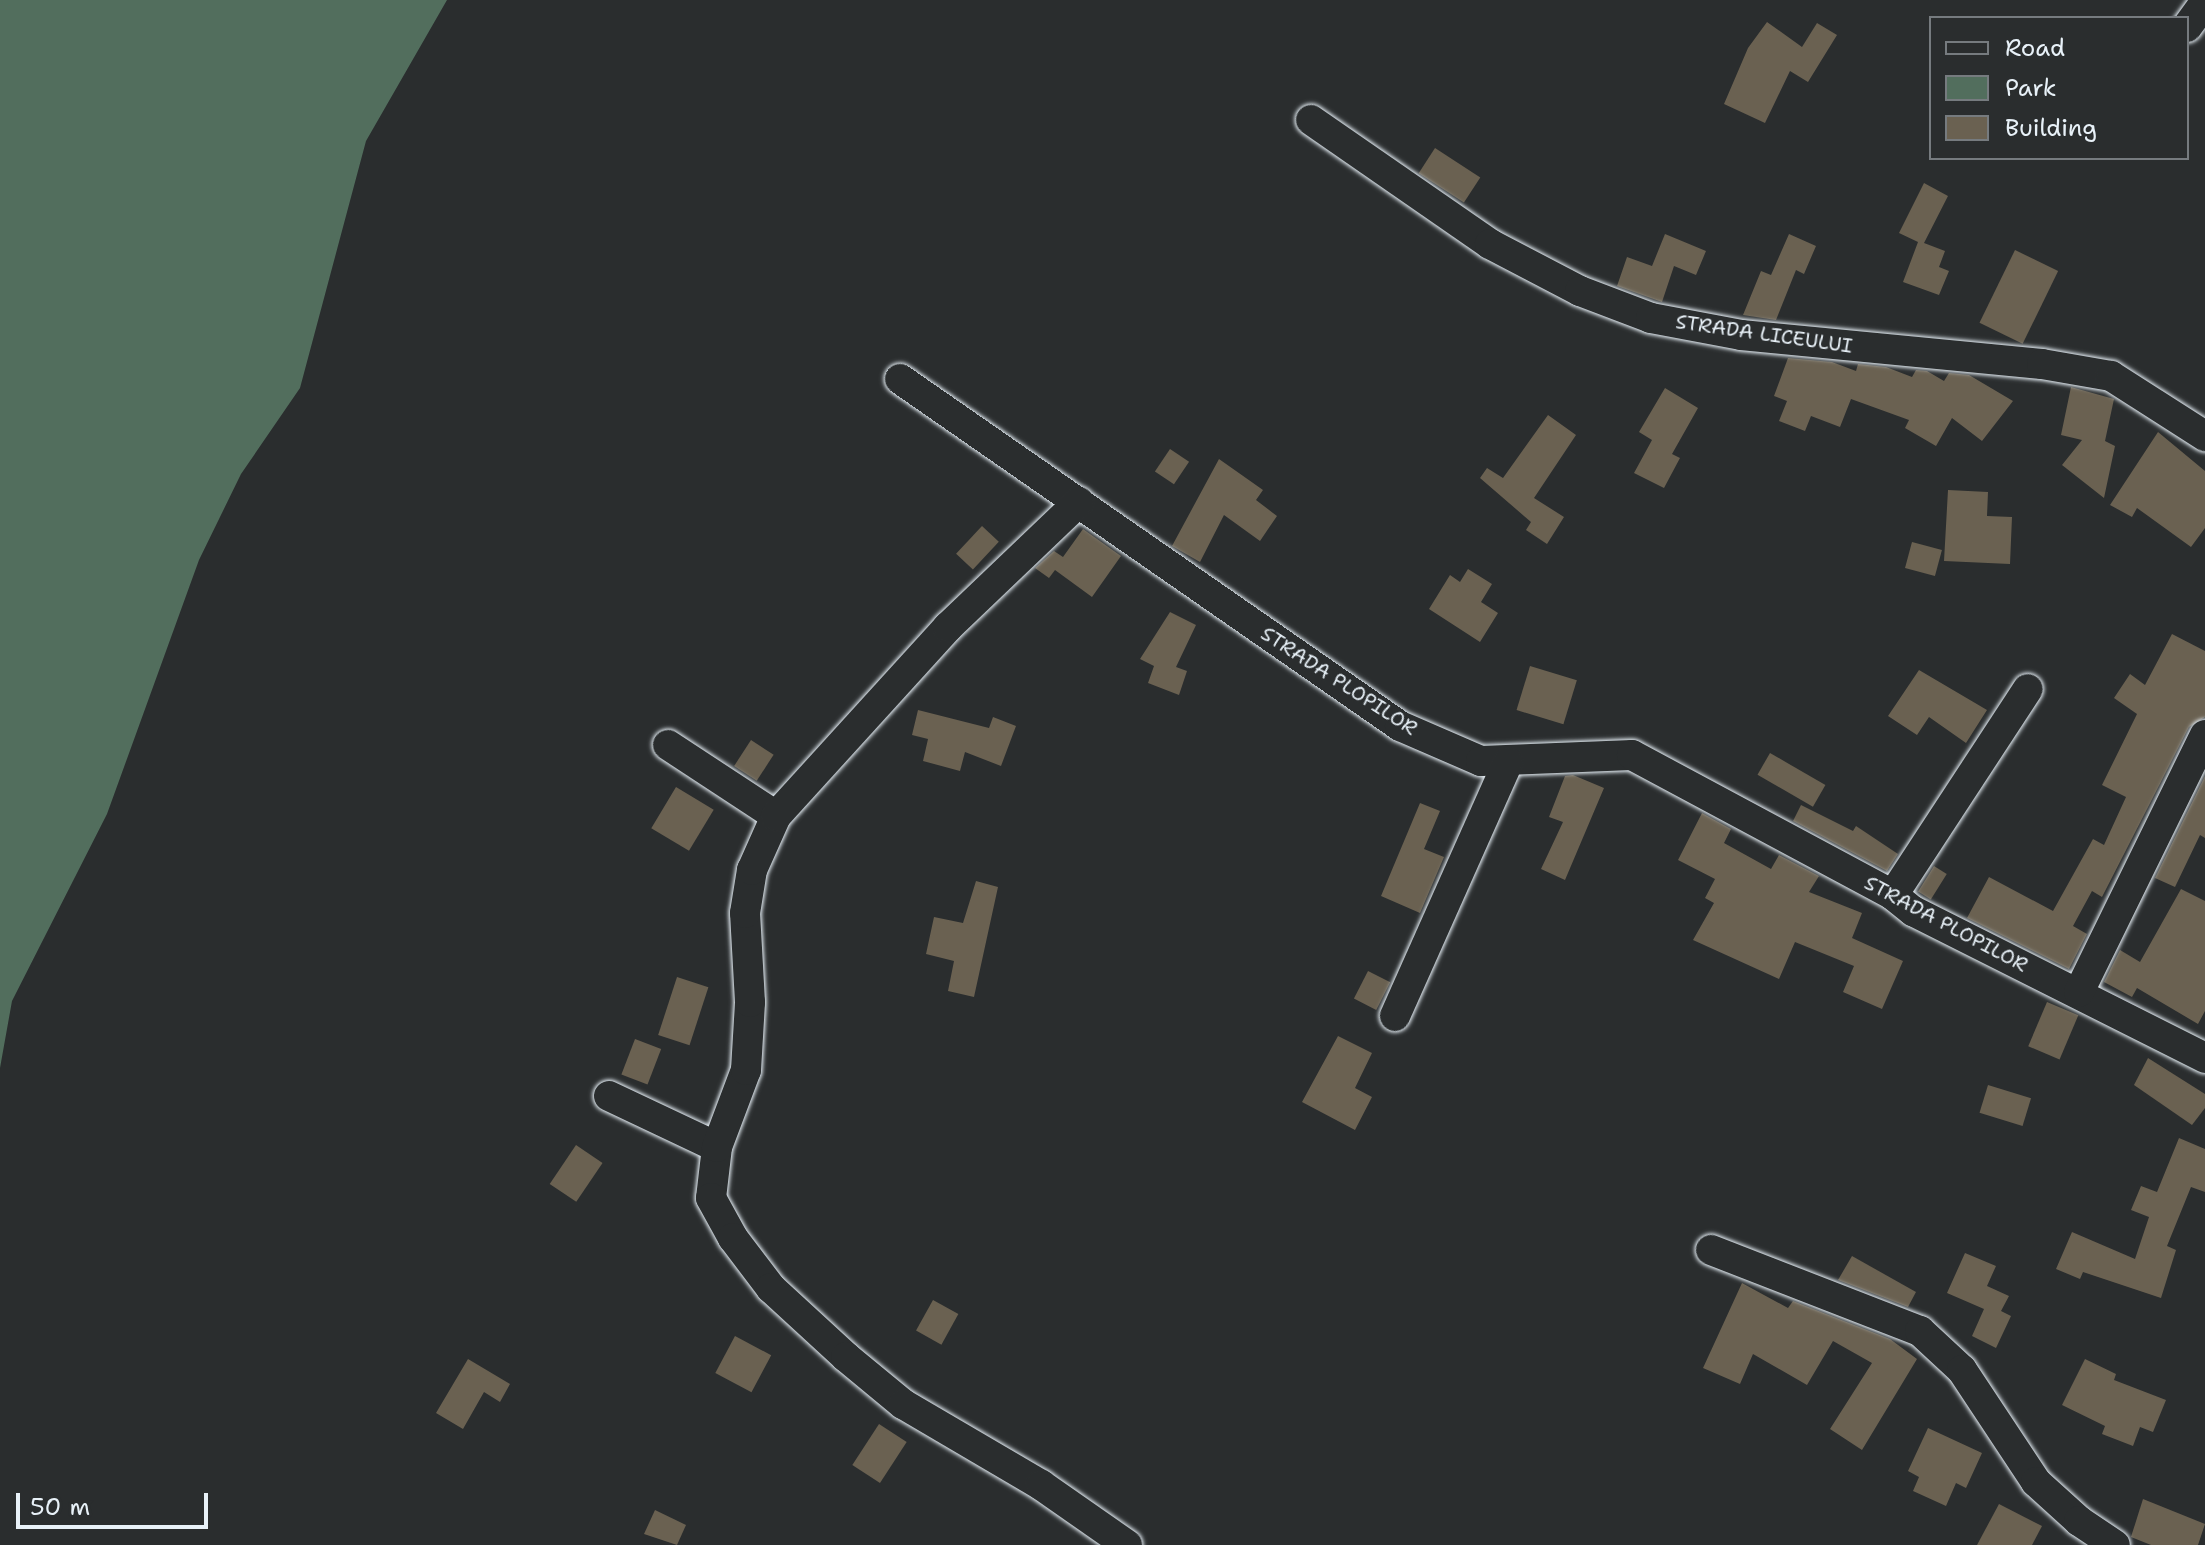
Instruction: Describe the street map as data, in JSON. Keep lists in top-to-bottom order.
{
  "streets": {
    "street": ["STRADA LICEULUI", "STRADA PLOPILOR"]
  },
  "legend": ["Road", "Park", "Building"],
  "scale_bar": "50 m"
}
